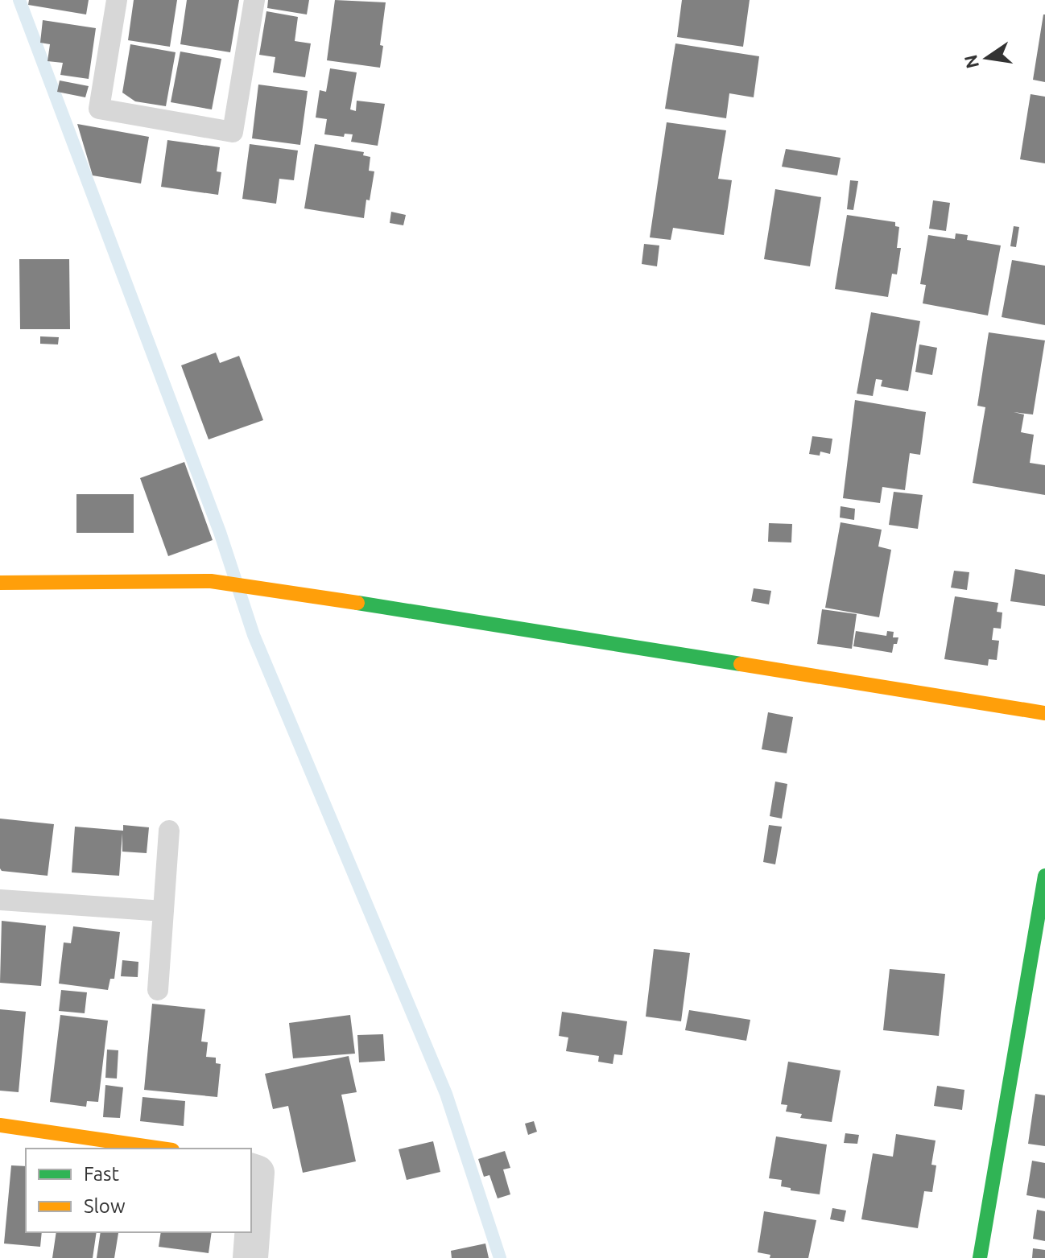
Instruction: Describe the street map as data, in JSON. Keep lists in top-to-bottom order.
{
  "legend": ["Fast", "Slow"],
  "north": "left"
}
